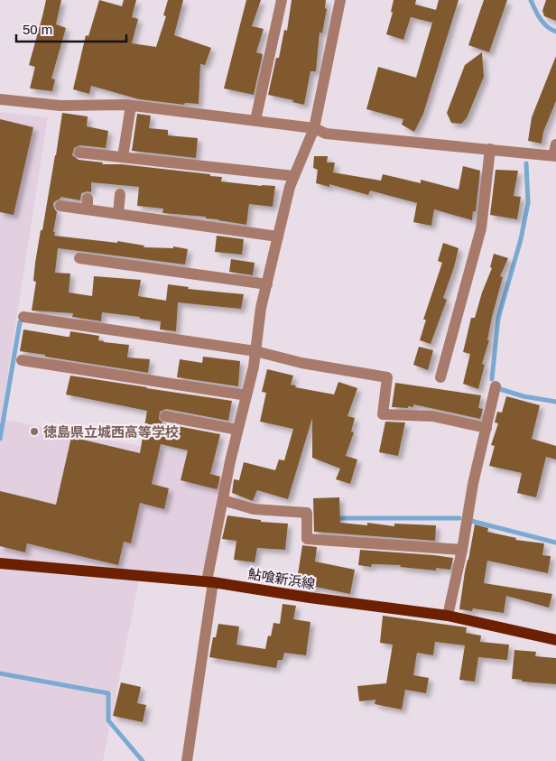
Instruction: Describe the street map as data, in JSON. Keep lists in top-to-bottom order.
{
  "streets": {
    "main road": ["鮎喰新浜線"]
  },
  "places": ["徳島県立城西高等学校"],
  "scale_bar": "50 m"
}
